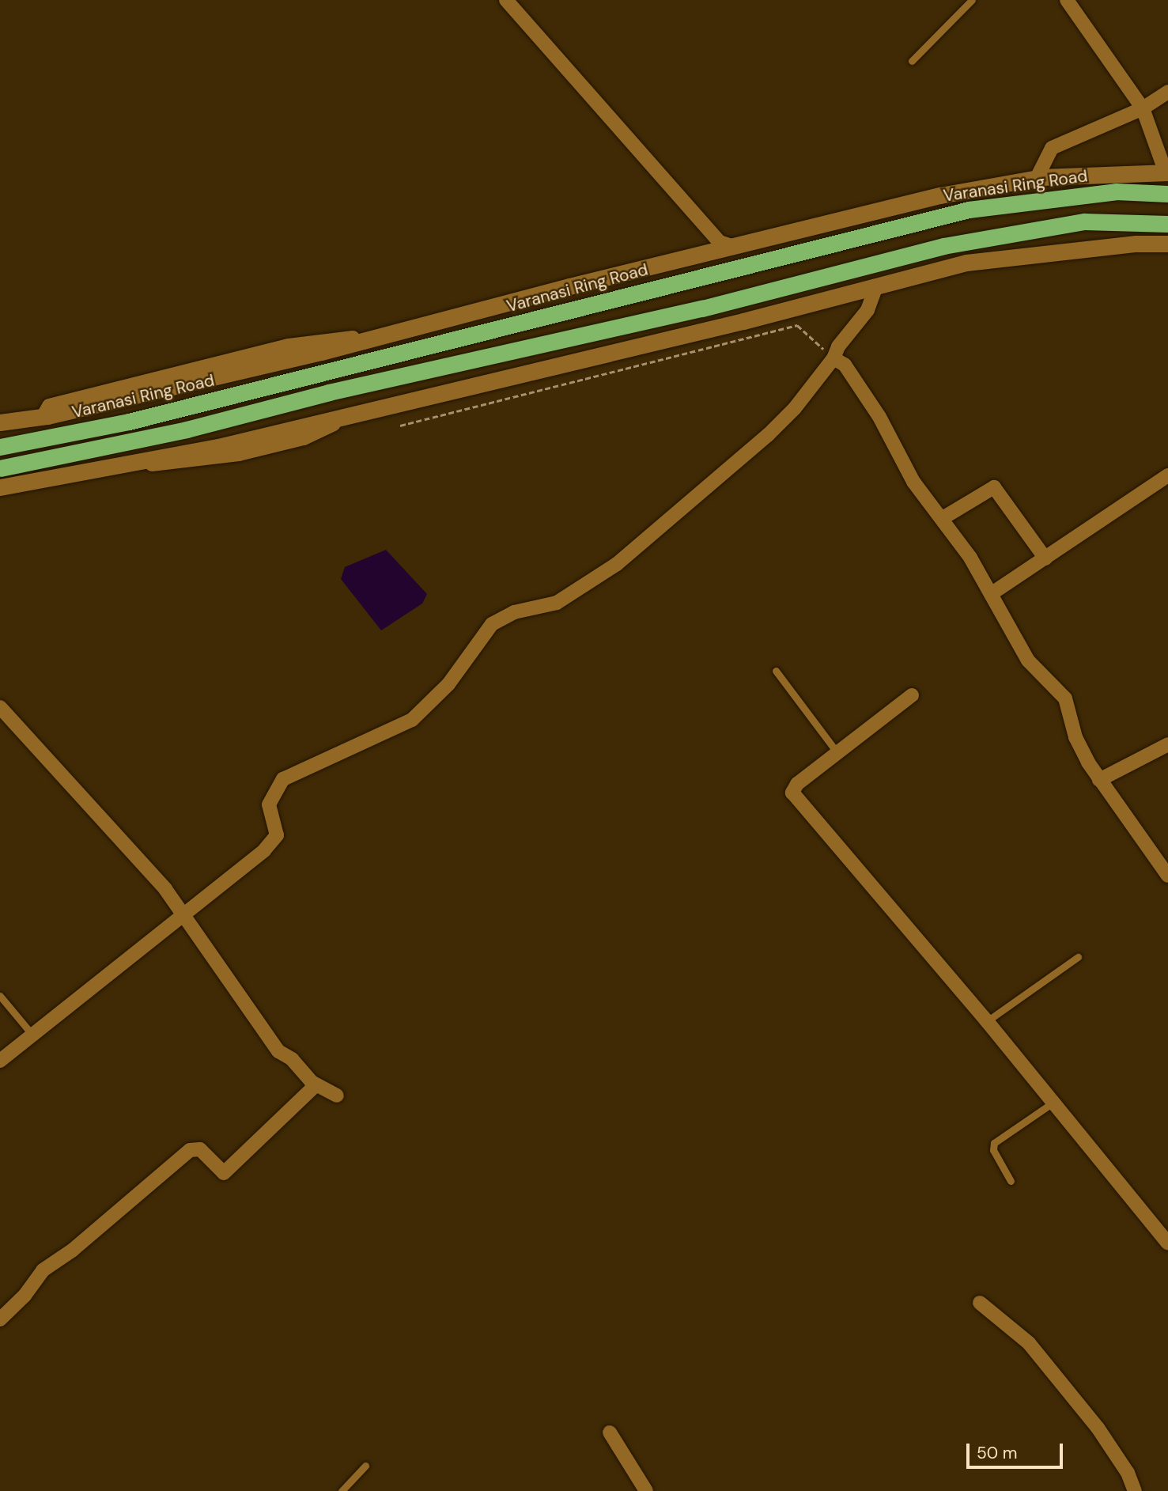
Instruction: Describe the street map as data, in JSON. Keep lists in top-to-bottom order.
{
  "streets": {
    "highway": ["Varanasi Ring Road"]
  },
  "scale_bar": "50 m"
}
